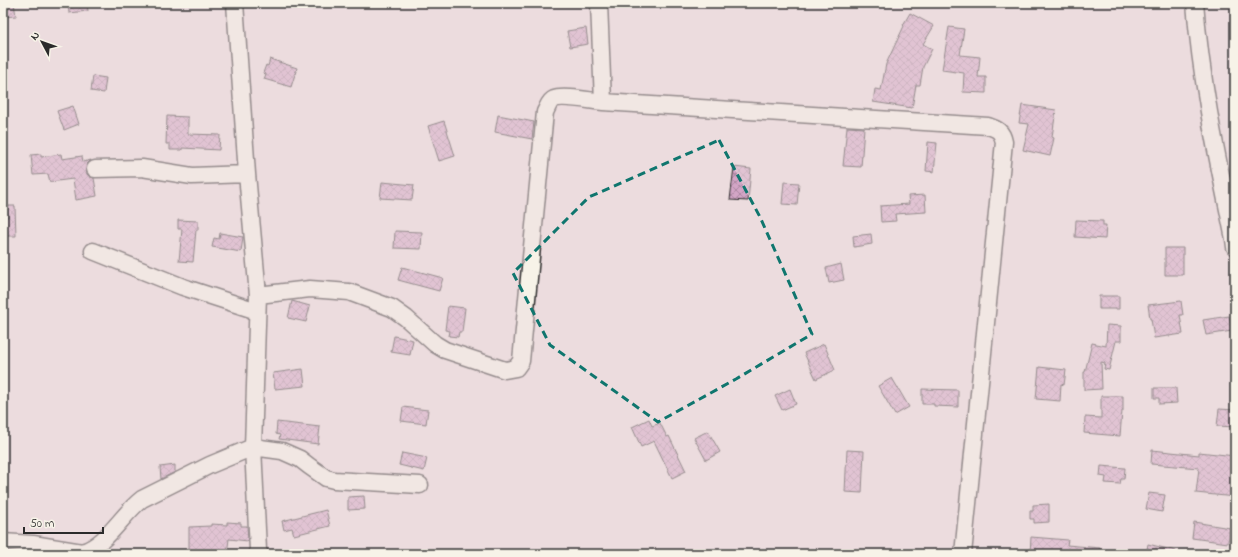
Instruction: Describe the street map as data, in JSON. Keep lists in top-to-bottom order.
{
  "scale_bar": "50 m",
  "north": "top left"
}
